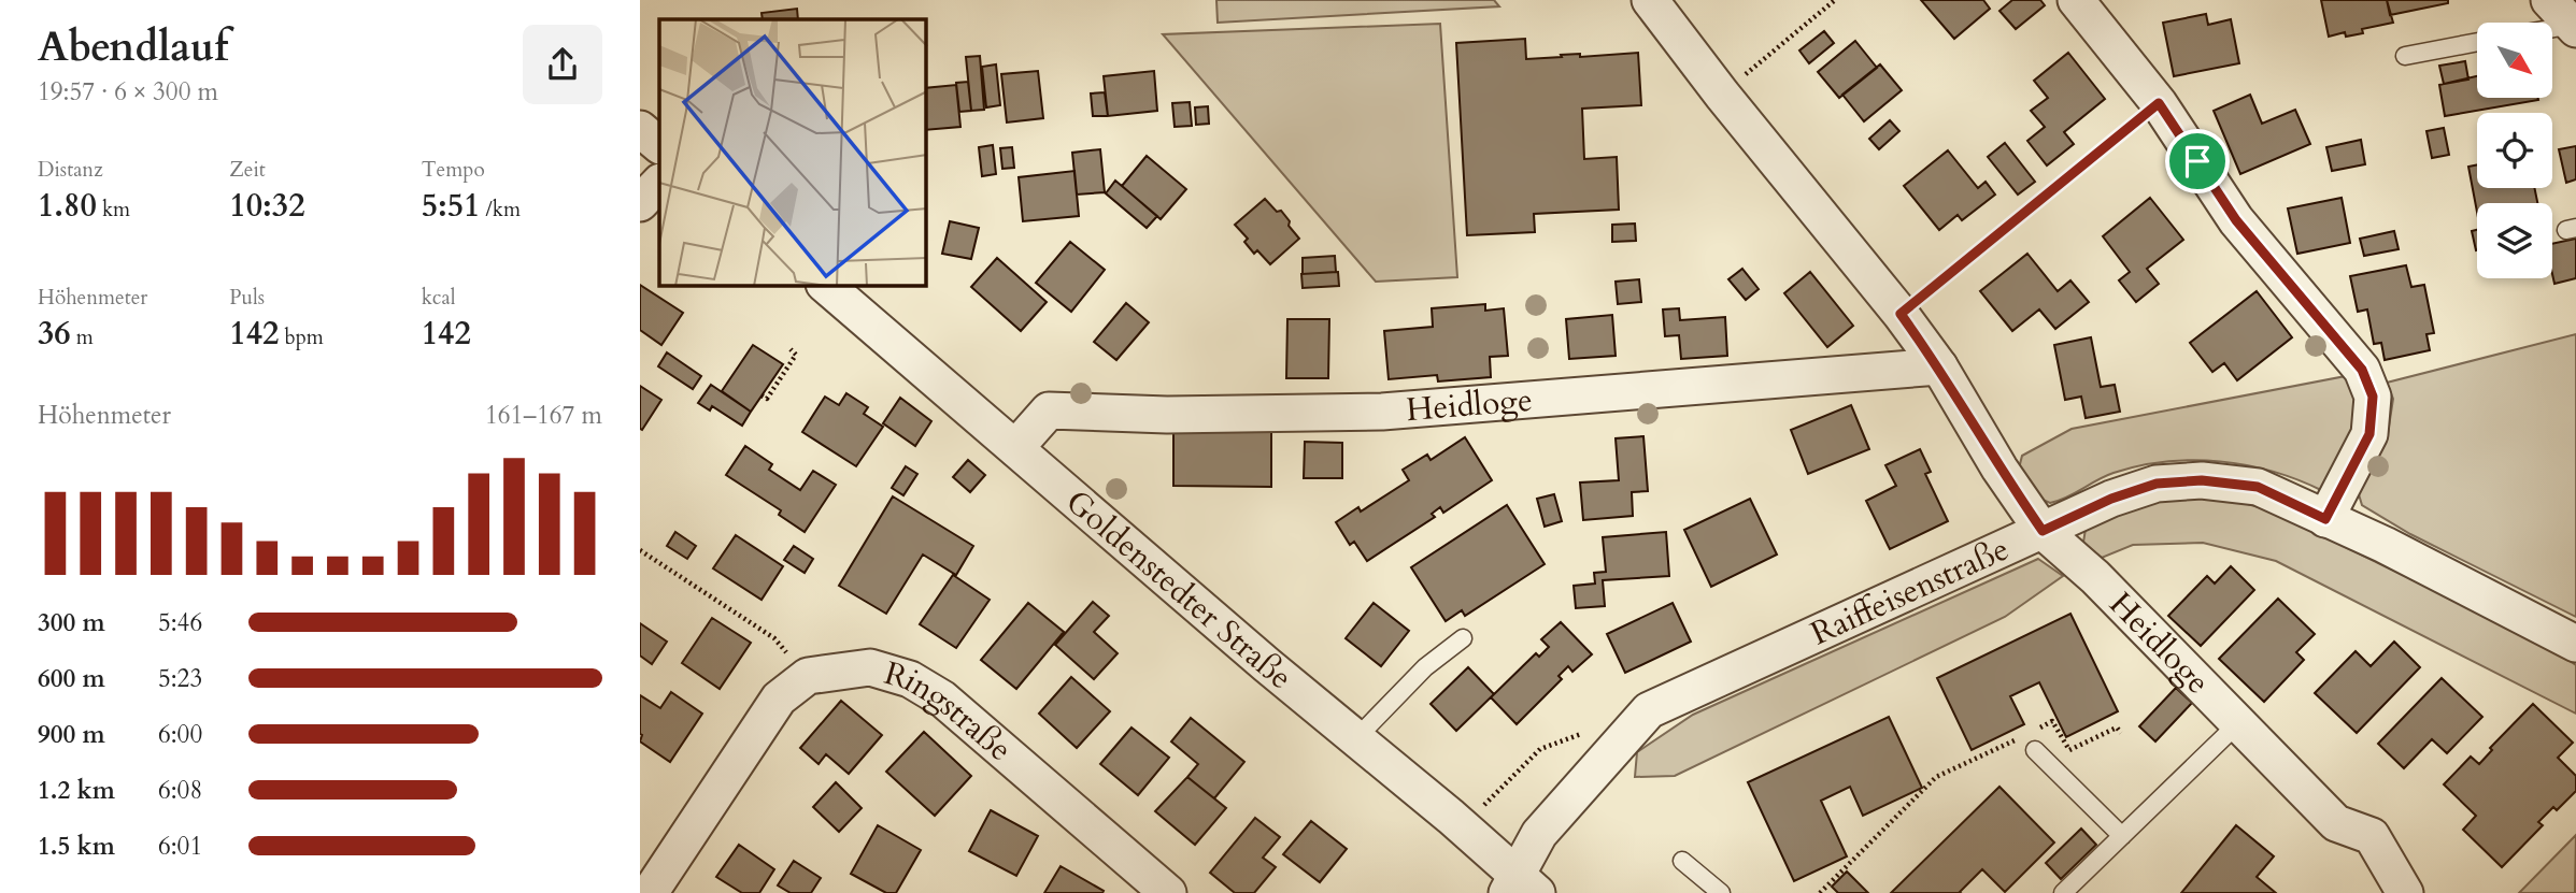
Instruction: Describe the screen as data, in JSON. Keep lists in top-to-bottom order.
{
  "streets": {
    "street": [
      "Heidloge",
      "Goldenstedter Straße",
      "Raiffeisenstraße",
      "Ringstraße"
    ]
  },
  "crossings": [
    ["Heidloge", "Goldenstedter Straße"],
    ["Heidloge", "Raiffeisenstraße"],
    ["Goldenstedter Straße", "Raiffeisenstraße"]
  ],
  "north": "bottom right",
  "page": {
    "heading": ["Abendlauf", "19:57 · 6 × 300 m"],
    "stats": [
      ["Distanz", "1.80 km"],
      ["Zeit", "10:32"],
      ["Tempo", "5:51 /km"],
      ["Höhenmeter", "36 m"],
      ["Puls", "142 bpm"],
      ["kcal", "142"]
    ],
    "chart": ["Höhenmeter", "161–167 m"],
    "list": [
      {
        "name": "300 m",
        "note": "5:46"
      },
      {
        "name": "600 m",
        "note": "5:23"
      },
      {
        "name": "900 m",
        "note": "6:00"
      },
      {
        "name": "1.2 km",
        "note": "6:08"
      },
      {
        "name": "1.5 km",
        "note": "6:01"
      }
    ]
  }
}
